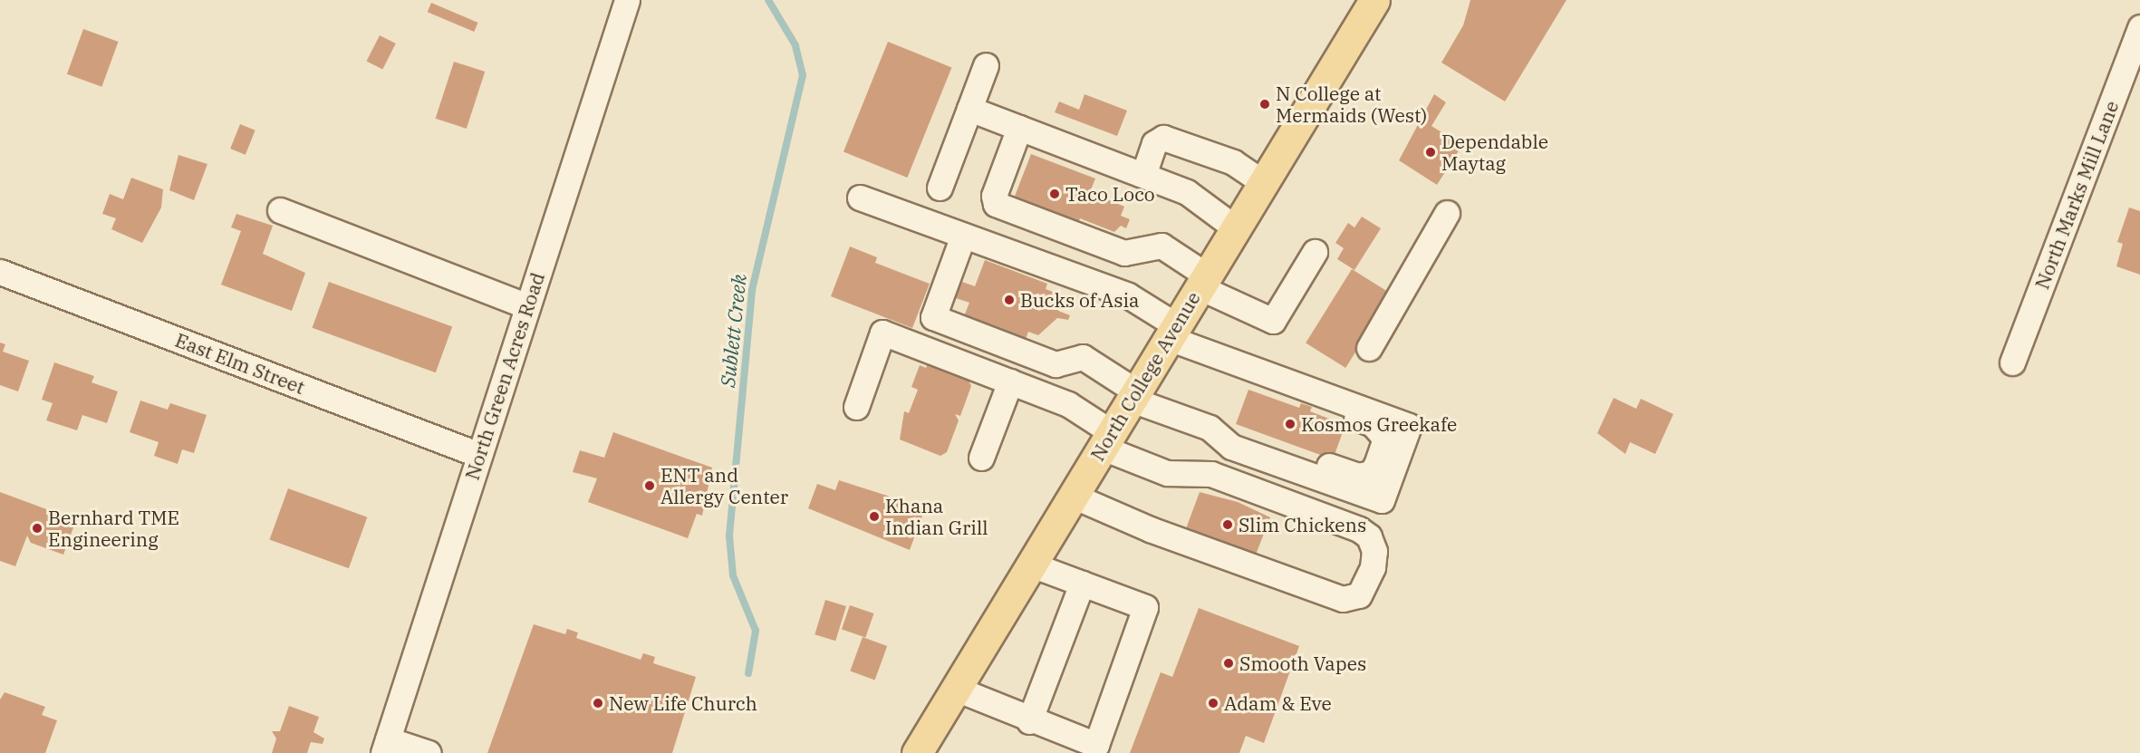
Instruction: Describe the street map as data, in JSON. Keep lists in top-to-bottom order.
{
  "streets": {
    "main road": ["North College Avenue"],
    "street": ["North Marks Mill Lane", "East Elm Street", "North Green Acres Road"]
  },
  "crossings": [
    ["East Elm Street", "North Green Acres Road"]
  ],
  "water": ["Sublett Creek"],
  "places": [
    "N College at Mermaids (West)",
    "Dependable Maytag",
    "Taco Loco",
    "Bucks of Asia",
    "Kosmos Greekafe",
    "ENT and Allergy Center",
    "Khana Indian Grill",
    "Slim Chickens",
    "Bernhard TME Engineering",
    "Smooth Vapes",
    "New Life Church",
    "Adam & Eve"
  ]
}
